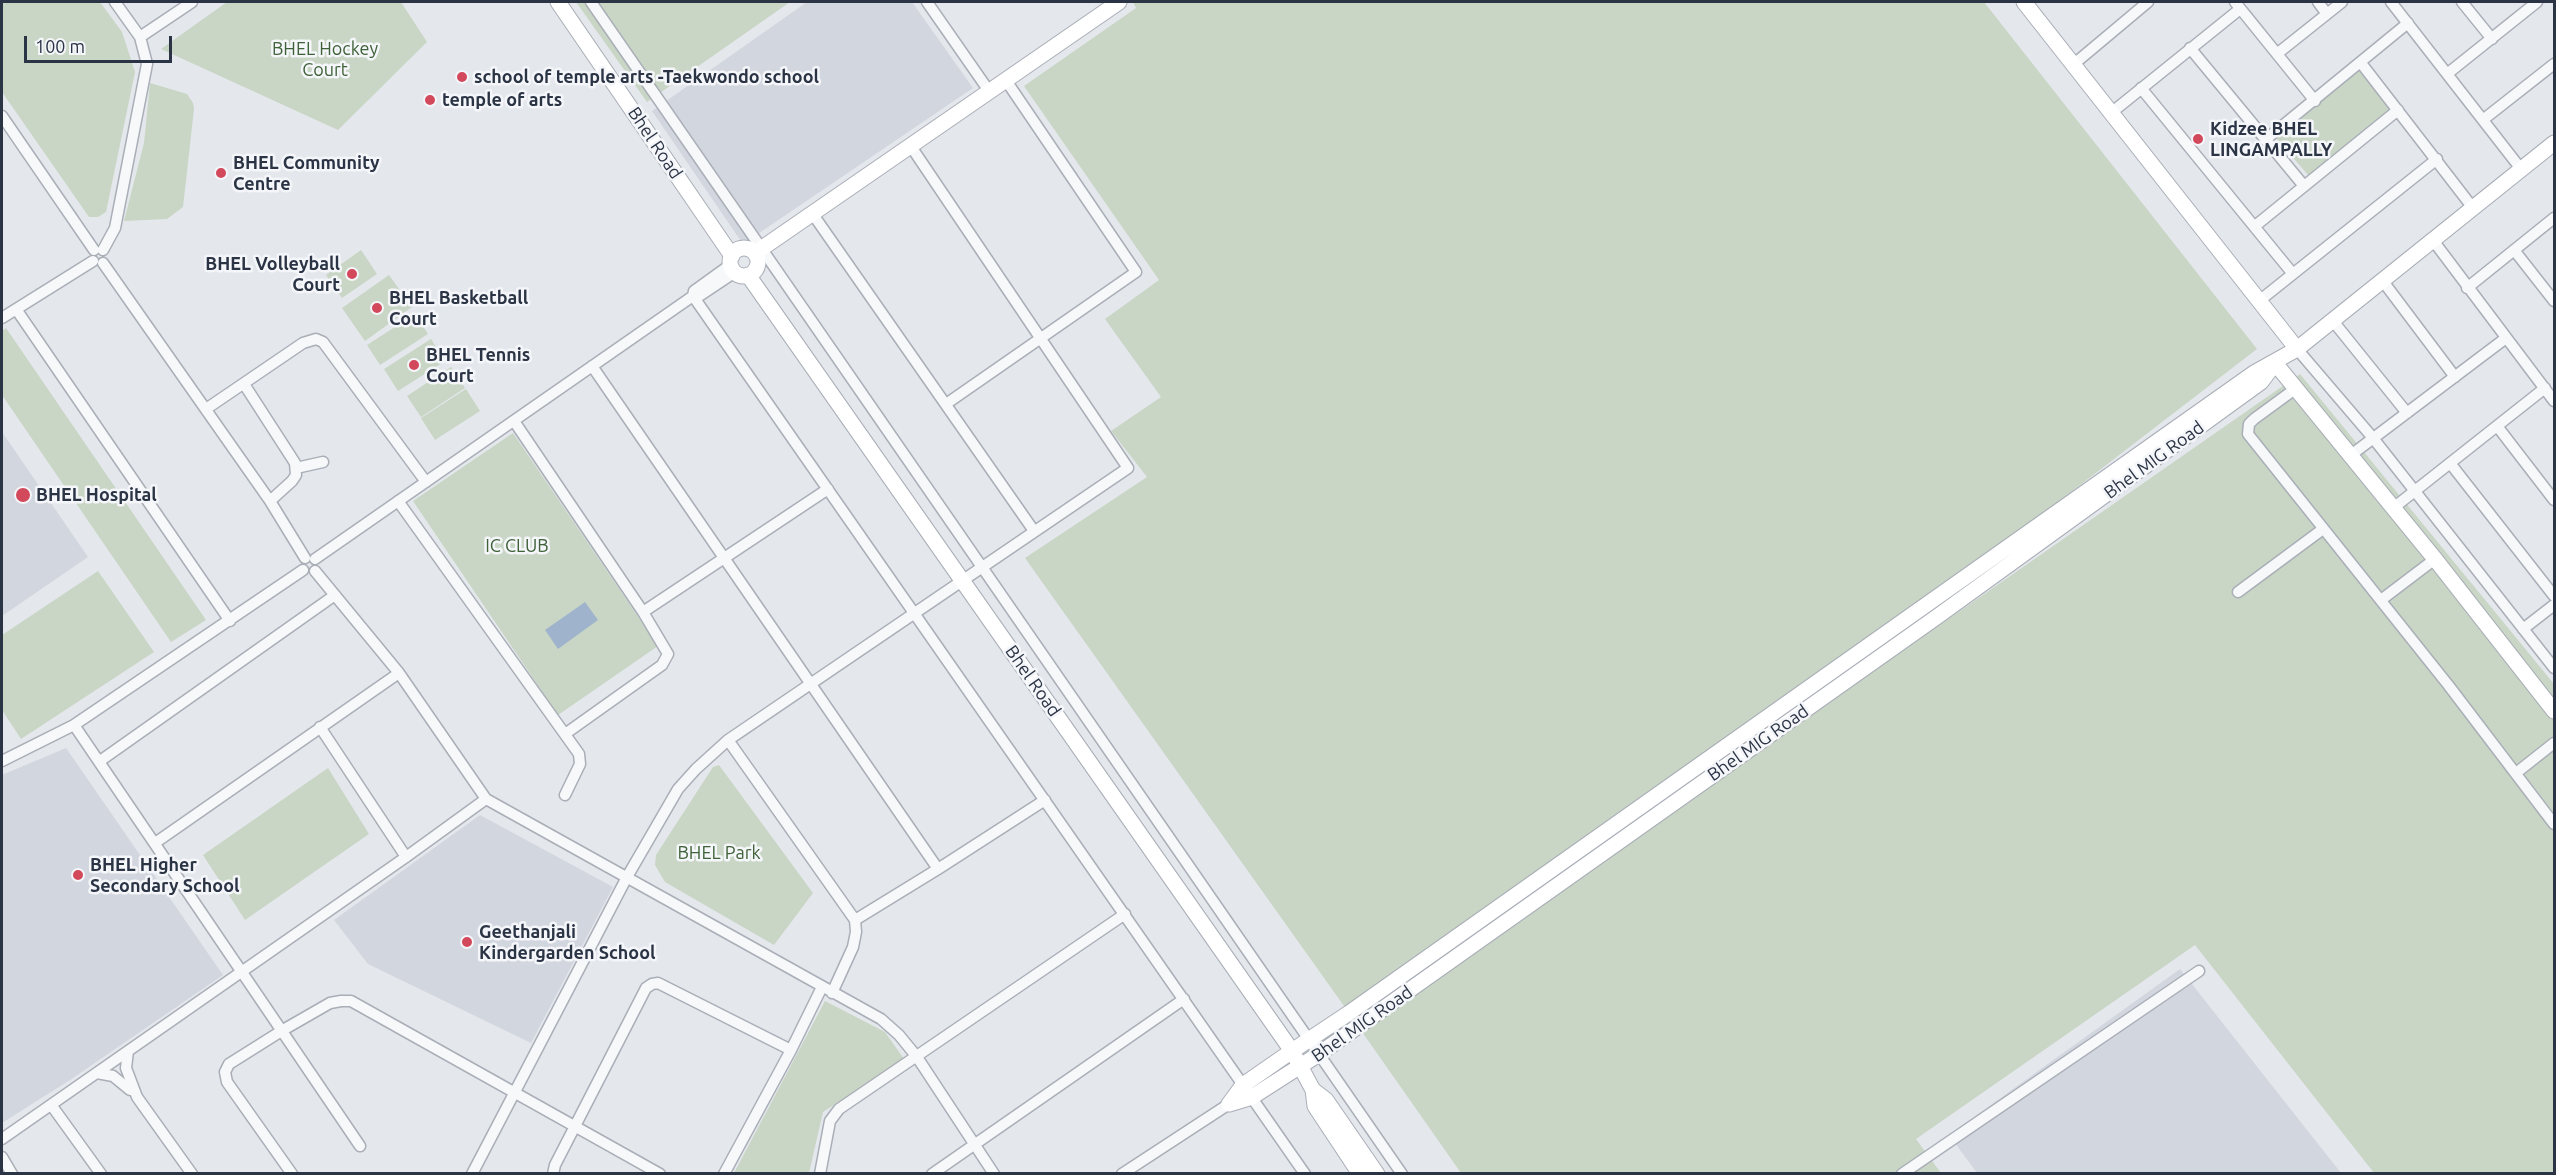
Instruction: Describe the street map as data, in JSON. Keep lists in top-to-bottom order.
{
  "streets": {
    "street": ["Bhel Road", "Bhel MIG Road"]
  },
  "crossings": [
    ["Bhel Road", "Bhel MIG Road"]
  ],
  "parks": ["BHEL Hockey Court", "IC CLUB", "BHEL Park"],
  "places": [
    "school of temple arts -Taekwondo school",
    "temple of arts",
    "Kidzee BHEL LINGAMPALLY",
    "BHEL Community Centre",
    "BHEL Volleyball Court",
    "BHEL Basketball Court",
    "BHEL Tennis Court",
    "BHEL Hospital",
    "BHEL Higher Secondary School",
    "Geethanjali Kindergarden School"
  ],
  "scale_bar": "100 m"
}
